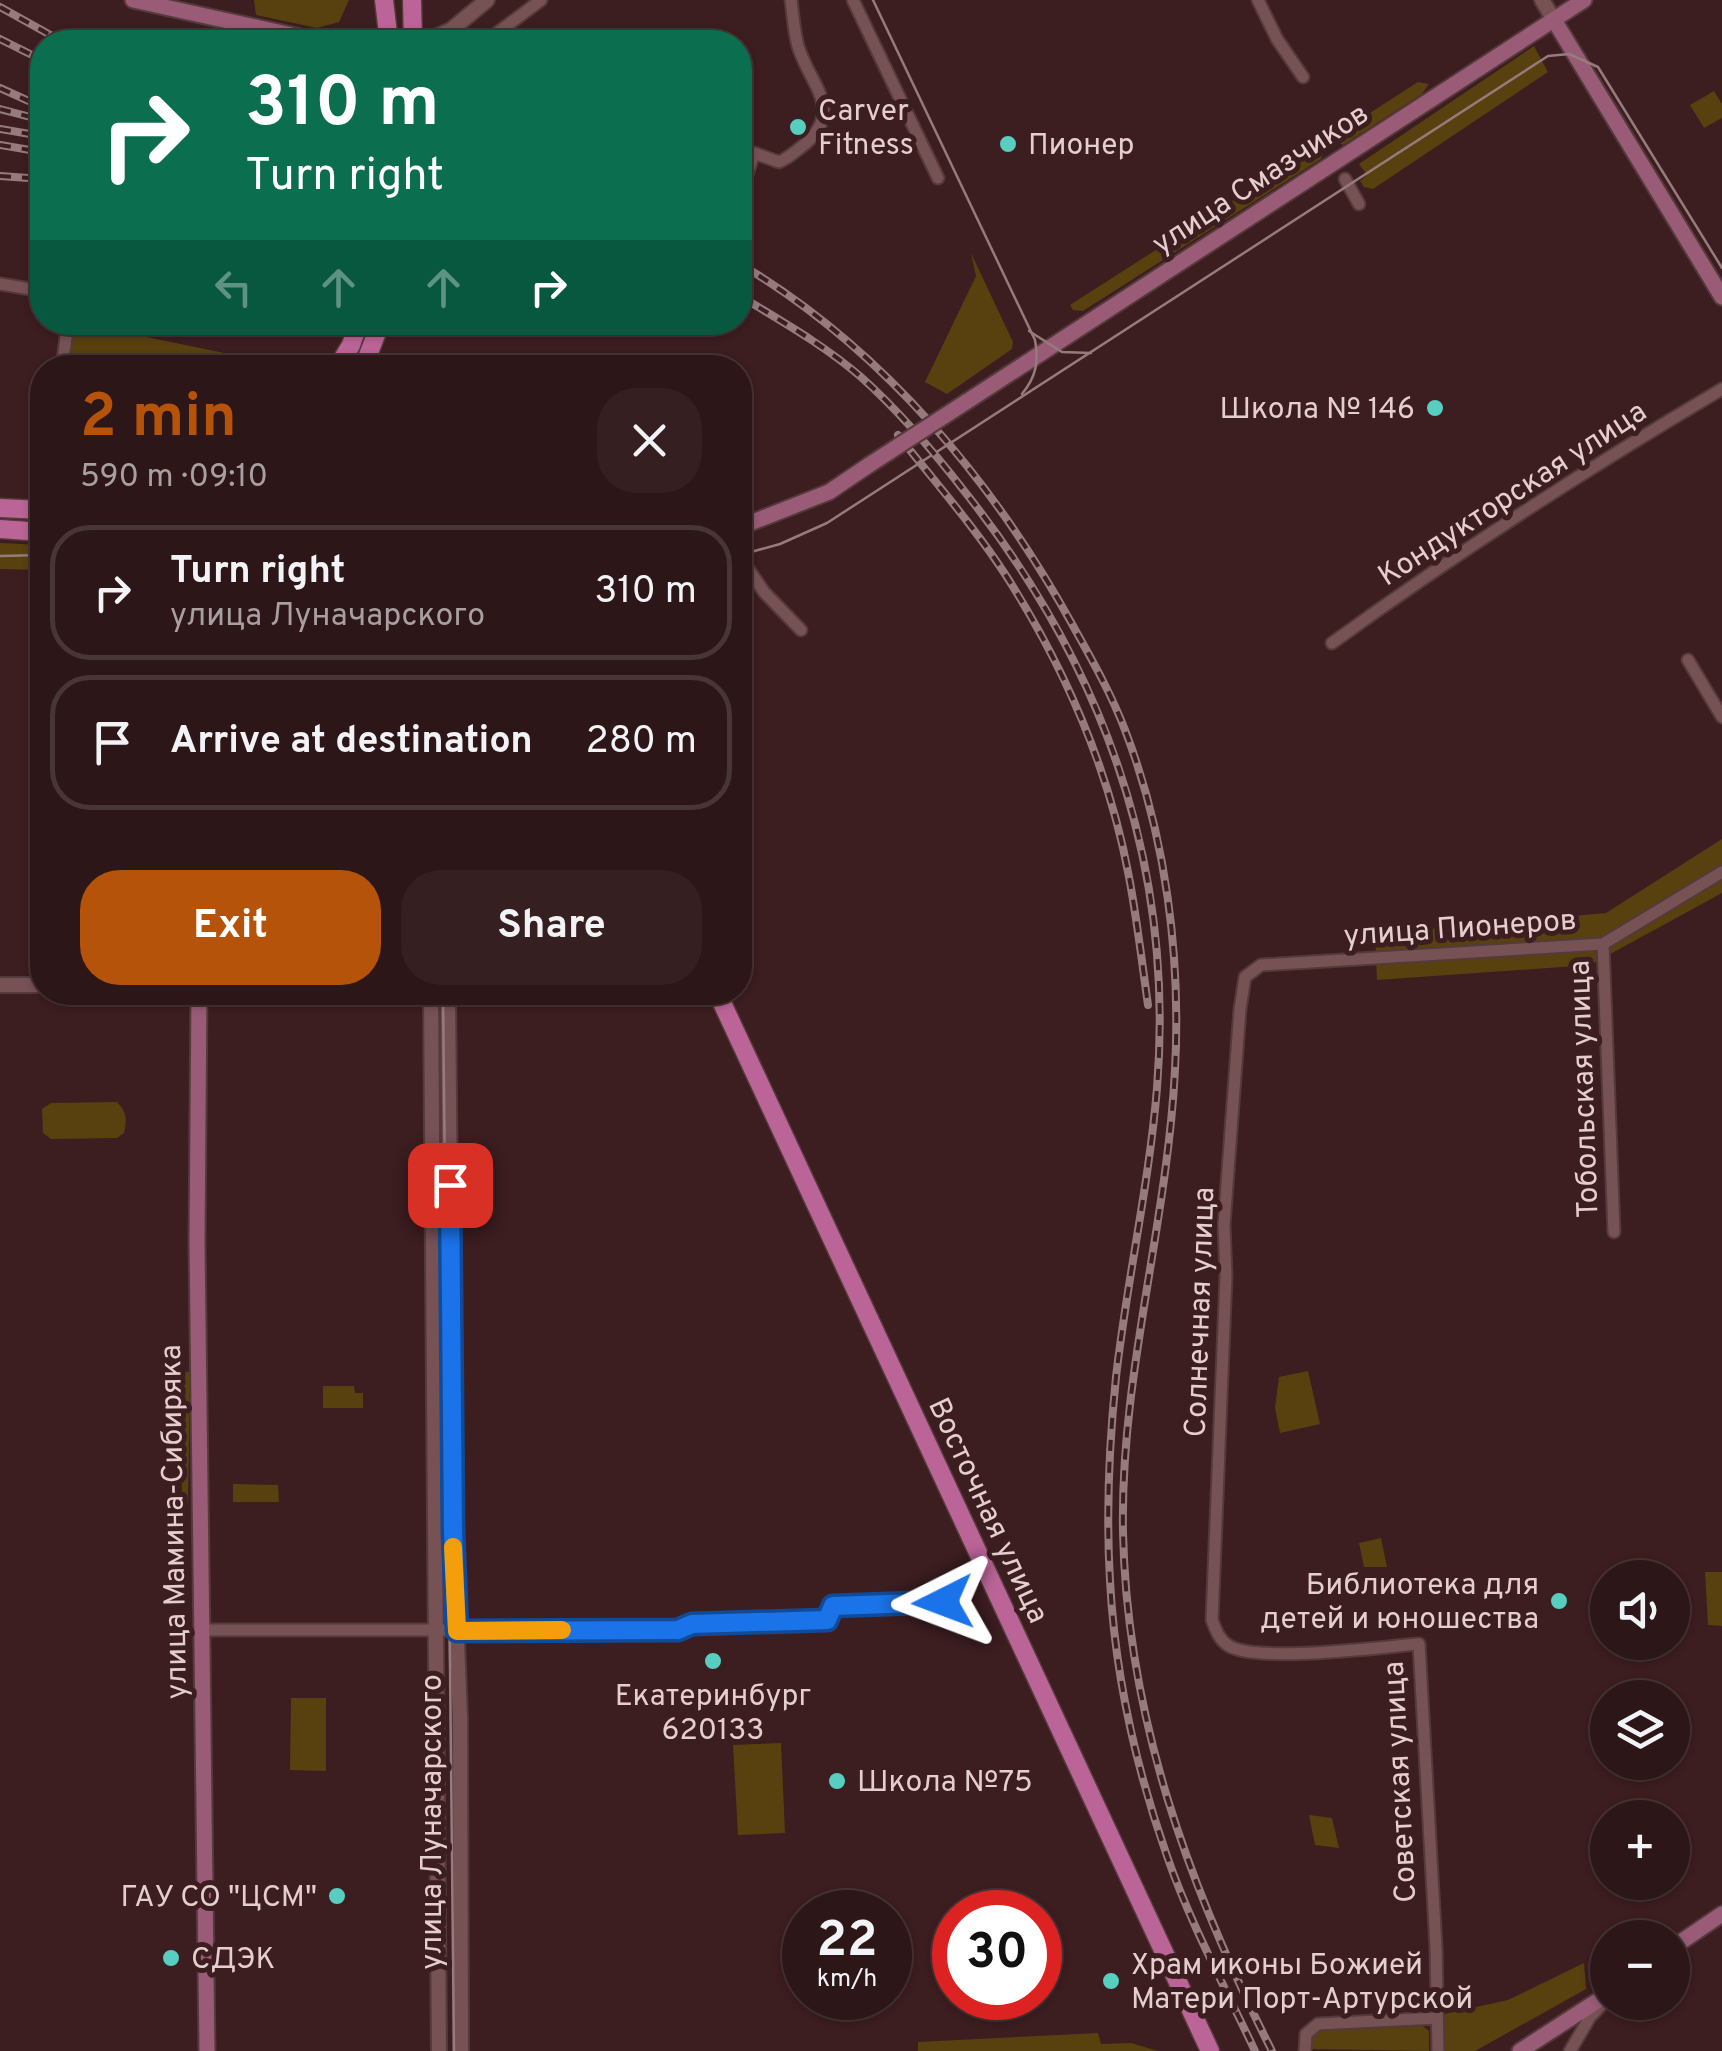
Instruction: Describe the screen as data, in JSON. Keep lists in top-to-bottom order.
{
  "streets": {
    "main road": ["улица Смазчиков", "Восточная улица", "улица Мамина-Сибиряка"],
    "street": [
      "Кондукторская улица",
      "улица Пионеров",
      "Тобольская улица",
      "Солнечная улица",
      "Советская улица",
      "улица Луначарского"
    ]
  },
  "crossings": [
    ["улица Пионеров", "Тобольская улица"],
    ["улица Пионеров", "Солнечная улица"],
    ["Солнечная улица", "Советская улица"]
  ],
  "places": [
    "Carver Fitness",
    "Пионер",
    "Школа № 146",
    "Библиотека для детей и юношества",
    "Екатеринбург 620133",
    "Школа №75",
    "ГАУ СО \"ЦСМ\"",
    "СДЭК",
    "Храм иконы Божией Матери Порт-Артурской"
  ],
  "page": {
    "turn": ["310 m", "Turn right"],
    "heading": ["2 min", "590 m · 09:10"],
    "list": [
      {
        "name": "Turn right",
        "note": "улица Луначарского",
        "value": "310 m"
      },
      {
        "name": "Arrive at destination",
        "value": "280 m"
      }
    ],
    "buttons": ["Exit", "Share"],
    "map_buttons": ["+", "−"],
    "speed": "22 km/h",
    "limit": "30"
  }
}
